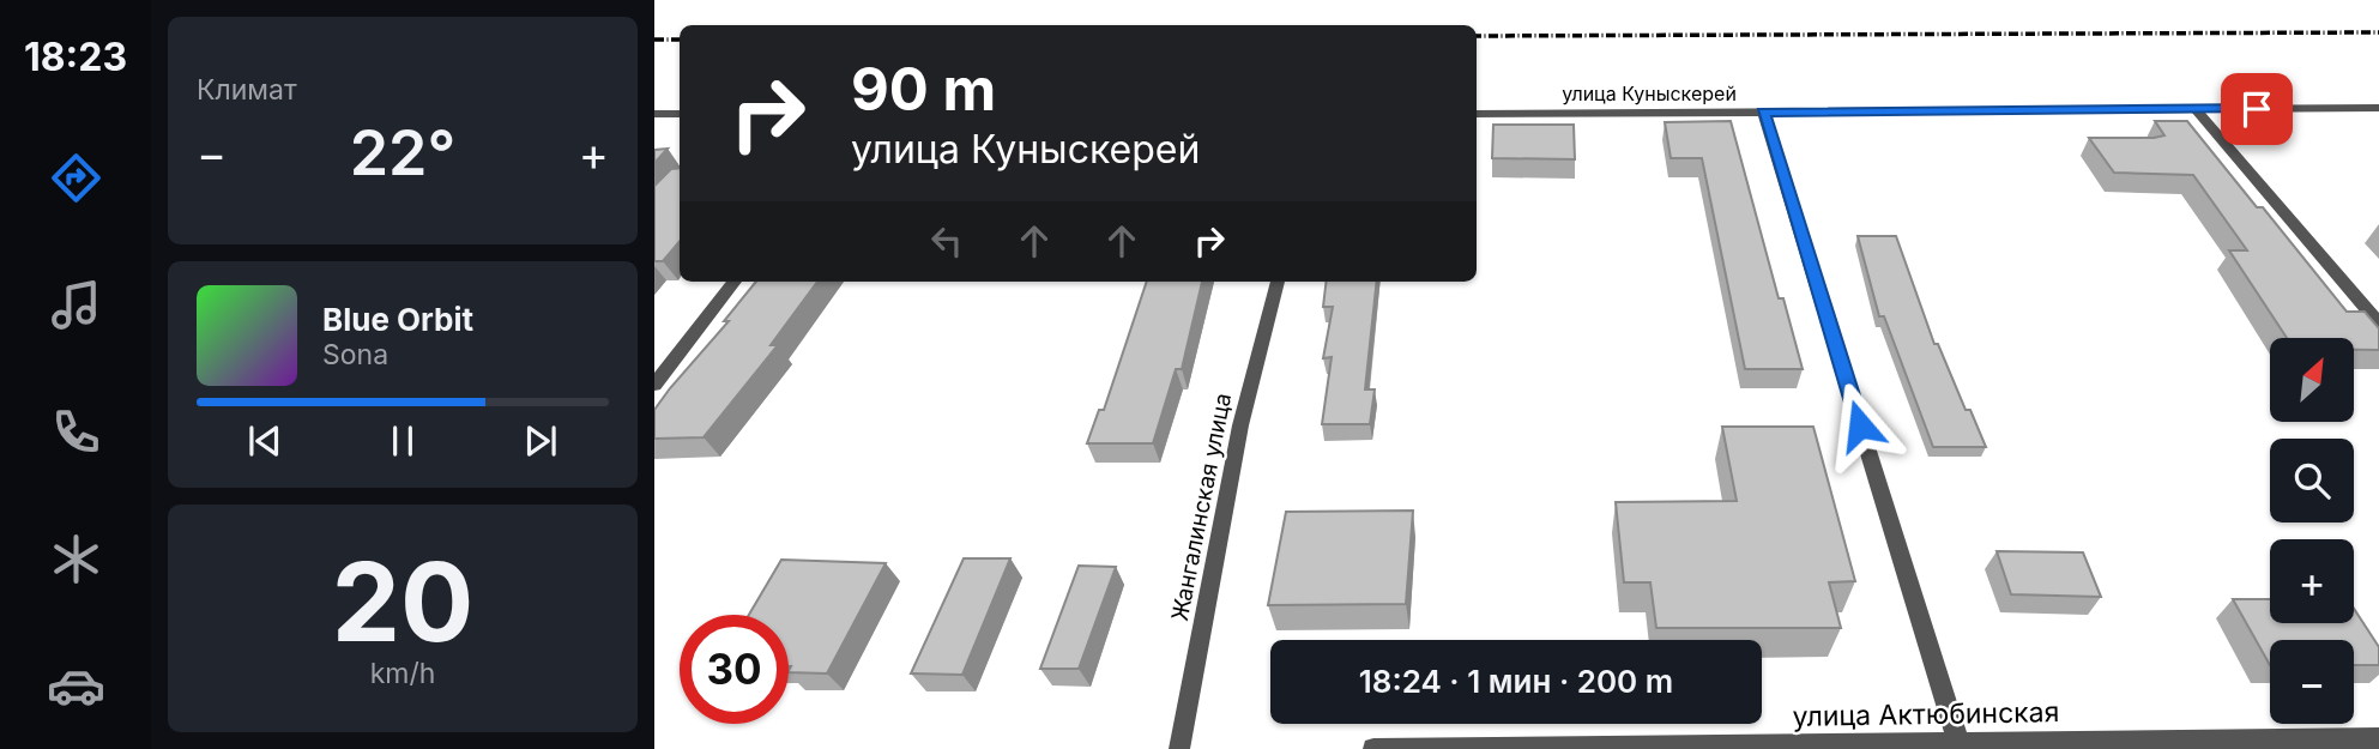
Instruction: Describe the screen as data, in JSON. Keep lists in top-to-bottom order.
{
  "streets": {
    "street": ["улица Куныскерей", "Жангалинская улица", "улица Актюбинская"]
  },
  "north": "top right",
  "page": {
    "tabs": "18:23",
    "tile": [
      "Климат",
      ["20", "km/h"]
    ],
    "turn": ["90 m", "улица Куныскерей"],
    "heat": ["−", "22°", "+"],
    "song": ["Blue Orbit", "Sona"],
    "map_buttons": ["+", "−"],
    "limit": "30",
    "trip": "18:24 · 1 мин · 200 m"
  }
}
